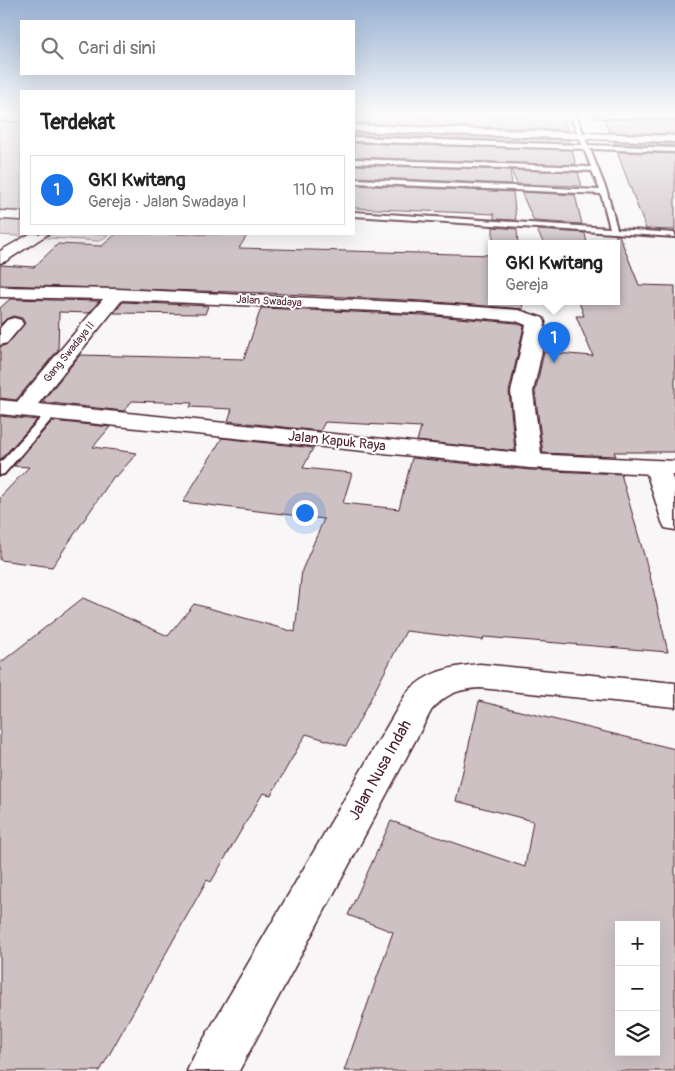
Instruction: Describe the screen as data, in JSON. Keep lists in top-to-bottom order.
{
  "streets": {
    "street": [
      "Jalan Swadaya",
      "Gang Swadaya II",
      "Jalan Kapuk Raya",
      "Jalan Nusa Indah"
    ]
  },
  "crossings": [
    ["Jalan Swadaya", "Gang Swadaya II"],
    ["Jalan Swadaya", "Jalan Kapuk Raya"],
    ["Gang Swadaya II", "Jalan Kapuk Raya"]
  ],
  "page": {
    "search": "Cari di sini",
    "heading": "Terdekat",
    "list": [
      {
        "mark": "1",
        "name": "GKI Kwitang",
        "note": "Gereja · Jalan Swadaya I",
        "value": "110 m"
      }
    ],
    "popup": ["GKI Kwitang", "Gereja"],
    "pins": "1",
    "map_buttons": ["+", "−"]
  }
}
